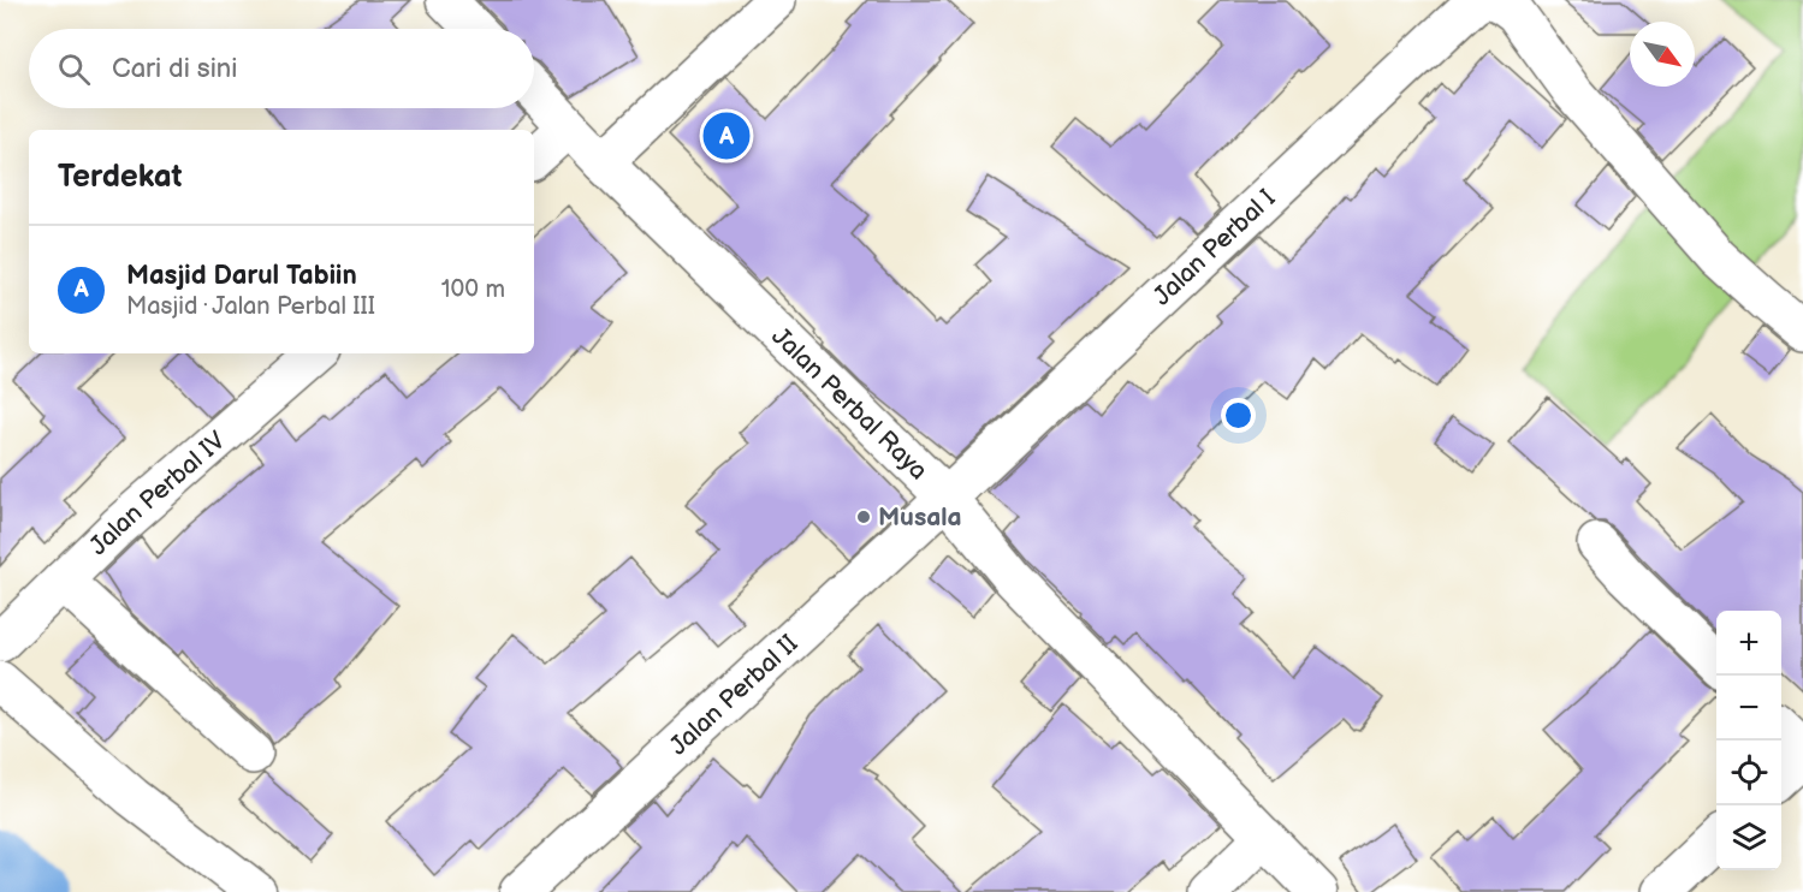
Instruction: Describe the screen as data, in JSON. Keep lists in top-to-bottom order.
{
  "streets": {
    "street": [
      "Jalan Perbal I",
      "Jalan Perbal Raya",
      "Jalan Perbal IV",
      "Jalan Perbal II"
    ]
  },
  "crossings": [
    ["Jalan Perbal I", "Jalan Perbal Raya"],
    ["Jalan Perbal I", "Jalan Perbal II"],
    ["Jalan Perbal Raya", "Jalan Perbal II"]
  ],
  "places": ["Musala"],
  "north": "bottom right",
  "page": {
    "search": "Cari di sini",
    "pins": "A",
    "heading": "Terdekat",
    "list": [
      {
        "mark": "A",
        "name": "Masjid Darul Tabiin",
        "note": "Masjid · Jalan Perbal III",
        "value": "100 m"
      }
    ],
    "map_buttons": ["+", "−"]
  }
}
